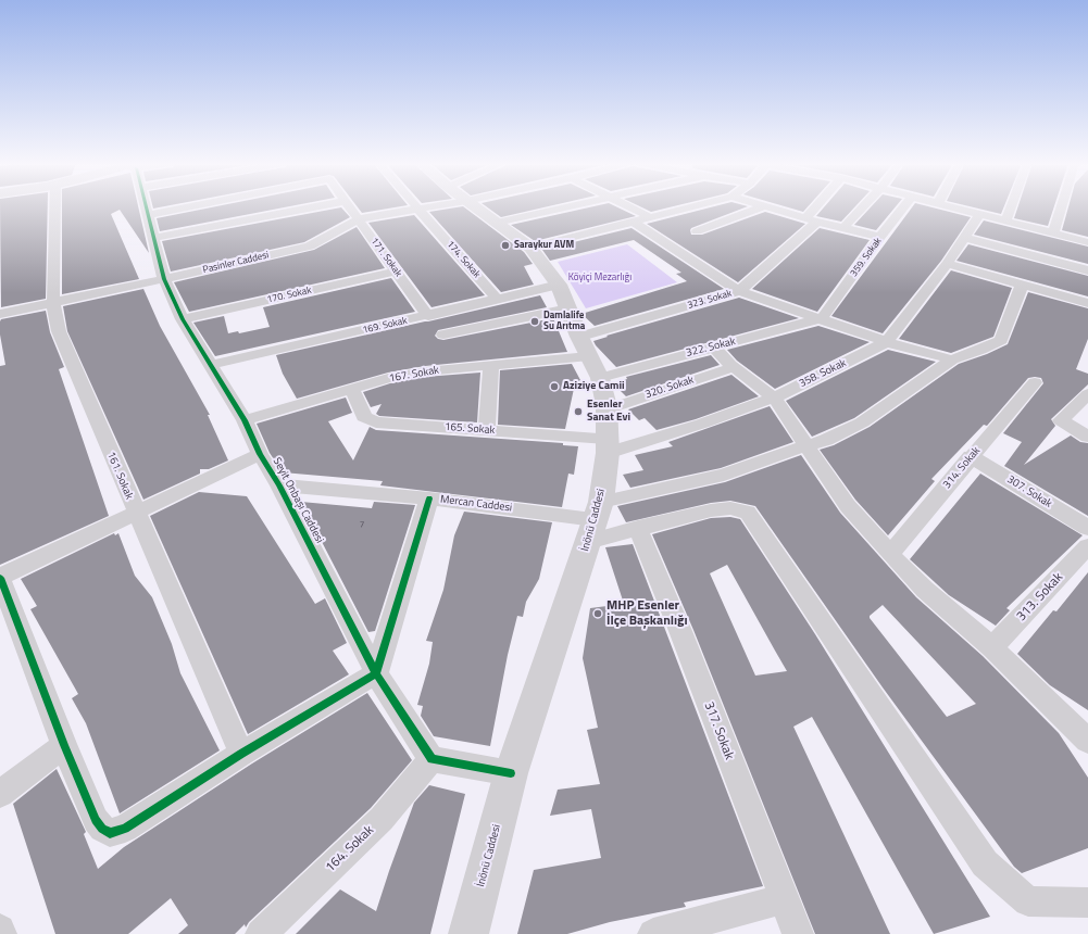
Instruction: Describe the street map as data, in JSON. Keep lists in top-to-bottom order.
{
  "streets": {
    "main road": ["İnönü Caddesi"],
    "street": [
      "171. Sokak",
      "359. Sokak",
      "174. Sokak",
      "Pasinler Caddesi",
      "170. Sokak",
      "323. Sokak",
      "169. Sokak",
      "322. Sokak",
      "358. Sokak",
      "167. Sokak",
      "320. Sokak",
      "165. Sokak",
      "314. Sokak",
      "161. Sokak",
      "307. Sokak",
      "Seyit Onbaşı Caddesi",
      "Mercan Caddesi",
      "313. Sokak",
      "317. Sokak",
      "164. Sokak"
    ]
  },
  "crossings": [
    ["171. Sokak", "Pasinler Caddesi"],
    ["171. Sokak", "170. Sokak"],
    ["171. Sokak", "169. Sokak"],
    ["171. Sokak", "Seyit Onbaşı Caddesi"],
    ["359. Sokak", "322. Sokak"],
    ["174. Sokak", "Pasinler Caddesi"],
    ["174. Sokak", "169. Sokak"],
    ["Pasinler Caddesi", "161. Sokak"],
    ["Pasinler Caddesi", "Seyit Onbaşı Caddesi"],
    ["170. Sokak", "Seyit Onbaşı Caddesi"],
    ["323. Sokak", "322. Sokak"],
    ["323. Sokak", "167. Sokak"],
    ["323. Sokak", "İnönü Caddesi"],
    ["169. Sokak", "Seyit Onbaşı Caddesi"],
    ["169. Sokak", "İnönü Caddesi"],
    ["322. Sokak", "167. Sokak"],
    ["322. Sokak", "İnönü Caddesi"],
    ["358. Sokak", "165. Sokak"],
    ["358. Sokak", "İnönü Caddesi"],
    ["167. Sokak", "165. Sokak"],
    ["167. Sokak", "Seyit Onbaşı Caddesi"],
    ["167. Sokak", "İnönü Caddesi"],
    ["320. Sokak", "İnönü Caddesi"],
    ["165. Sokak", "İnönü Caddesi"],
    ["314. Sokak", "307. Sokak"],
    ["Seyit Onbaşı Caddesi", "Mercan Caddesi"],
    ["Seyit Onbaşı Caddesi", "164. Sokak"],
    ["Mercan Caddesi", "İnönü Caddesi"]
  ],
  "parks": ["Köyiçi Mezarlığı"],
  "places": [
    "Saraykur AVM",
    "Damlalife Su Arıtma",
    "Aziziye Camii",
    "Esenler Sanat Evi",
    "MHP Esenler İlçe Başkanlığı"
  ],
  "house_numbers": ["7"]
}
